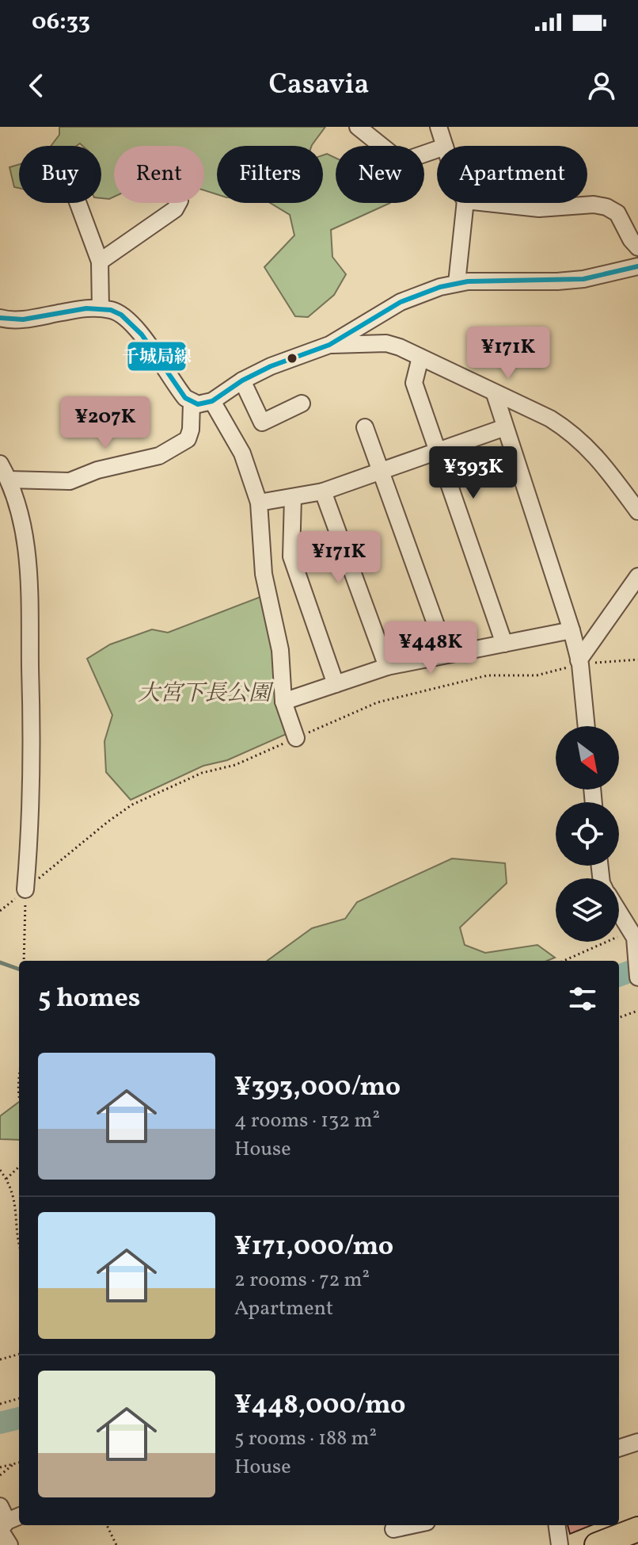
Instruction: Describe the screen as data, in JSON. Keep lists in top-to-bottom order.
{
  "parks": ["大宮下長公園"],
  "lines": ["transit line 千城局線"],
  "north": "bottom right",
  "page": {
    "status": "06:33",
    "header": "Casavia",
    "chip": [
      "Buy",
      "Rent",
      "Filters",
      "New",
      "Apartment"
    ],
    "price": [
      "¥171K",
      "¥207K",
      "¥393K",
      "¥171K",
      "¥448K"
    ],
    "heading": "5 homes",
    "list": [
      {
        "name": "¥393,000/mo",
        "note": "4 rooms · 132 m² · House"
      },
      {
        "name": "¥171,000/mo",
        "note": "2 rooms · 72 m² · Apartment"
      },
      {
        "name": "¥448,000/mo",
        "note": "5 rooms · 188 m² · House"
      }
    ]
  }
}
